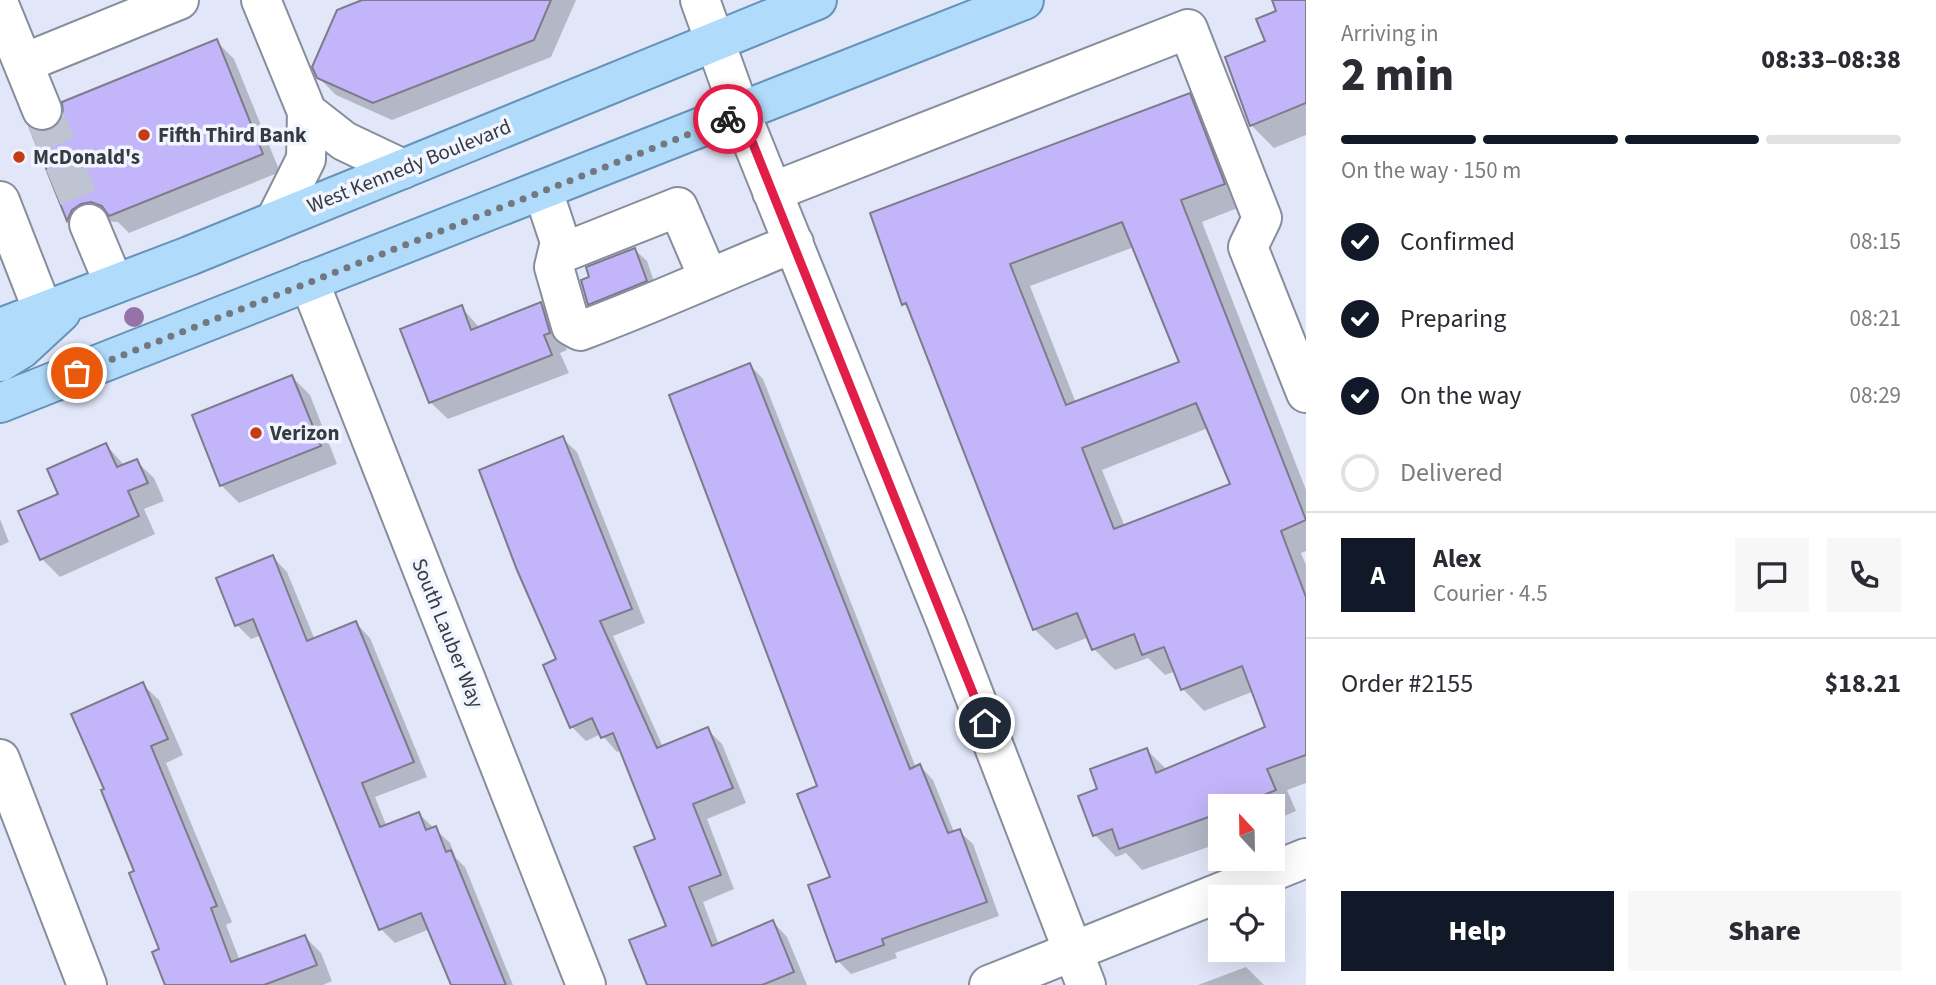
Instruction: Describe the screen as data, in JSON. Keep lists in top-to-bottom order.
{
  "streets": {
    "main road": ["West Kennedy Boulevard"],
    "street": ["South Lauber Way"]
  },
  "places": ["Fifth Third Bank", "McDonald's", "Verizon"],
  "north": "top",
  "page": {
    "heading": ["2 min", "Arriving in", "08:33–08:38"],
    "panel": [
      "Alex",
      "Courier · 4.5",
      "Order #2155",
      "$18.21"
    ],
    "bar": "On the way · 150 m",
    "list": [
      ["Confirmed", "08:15"],
      ["Preparing", "08:21"],
      ["On the way", "08:29"],
      "Delivered"
    ],
    "round": "A",
    "buttons": ["Help", "Share"]
  }
}
